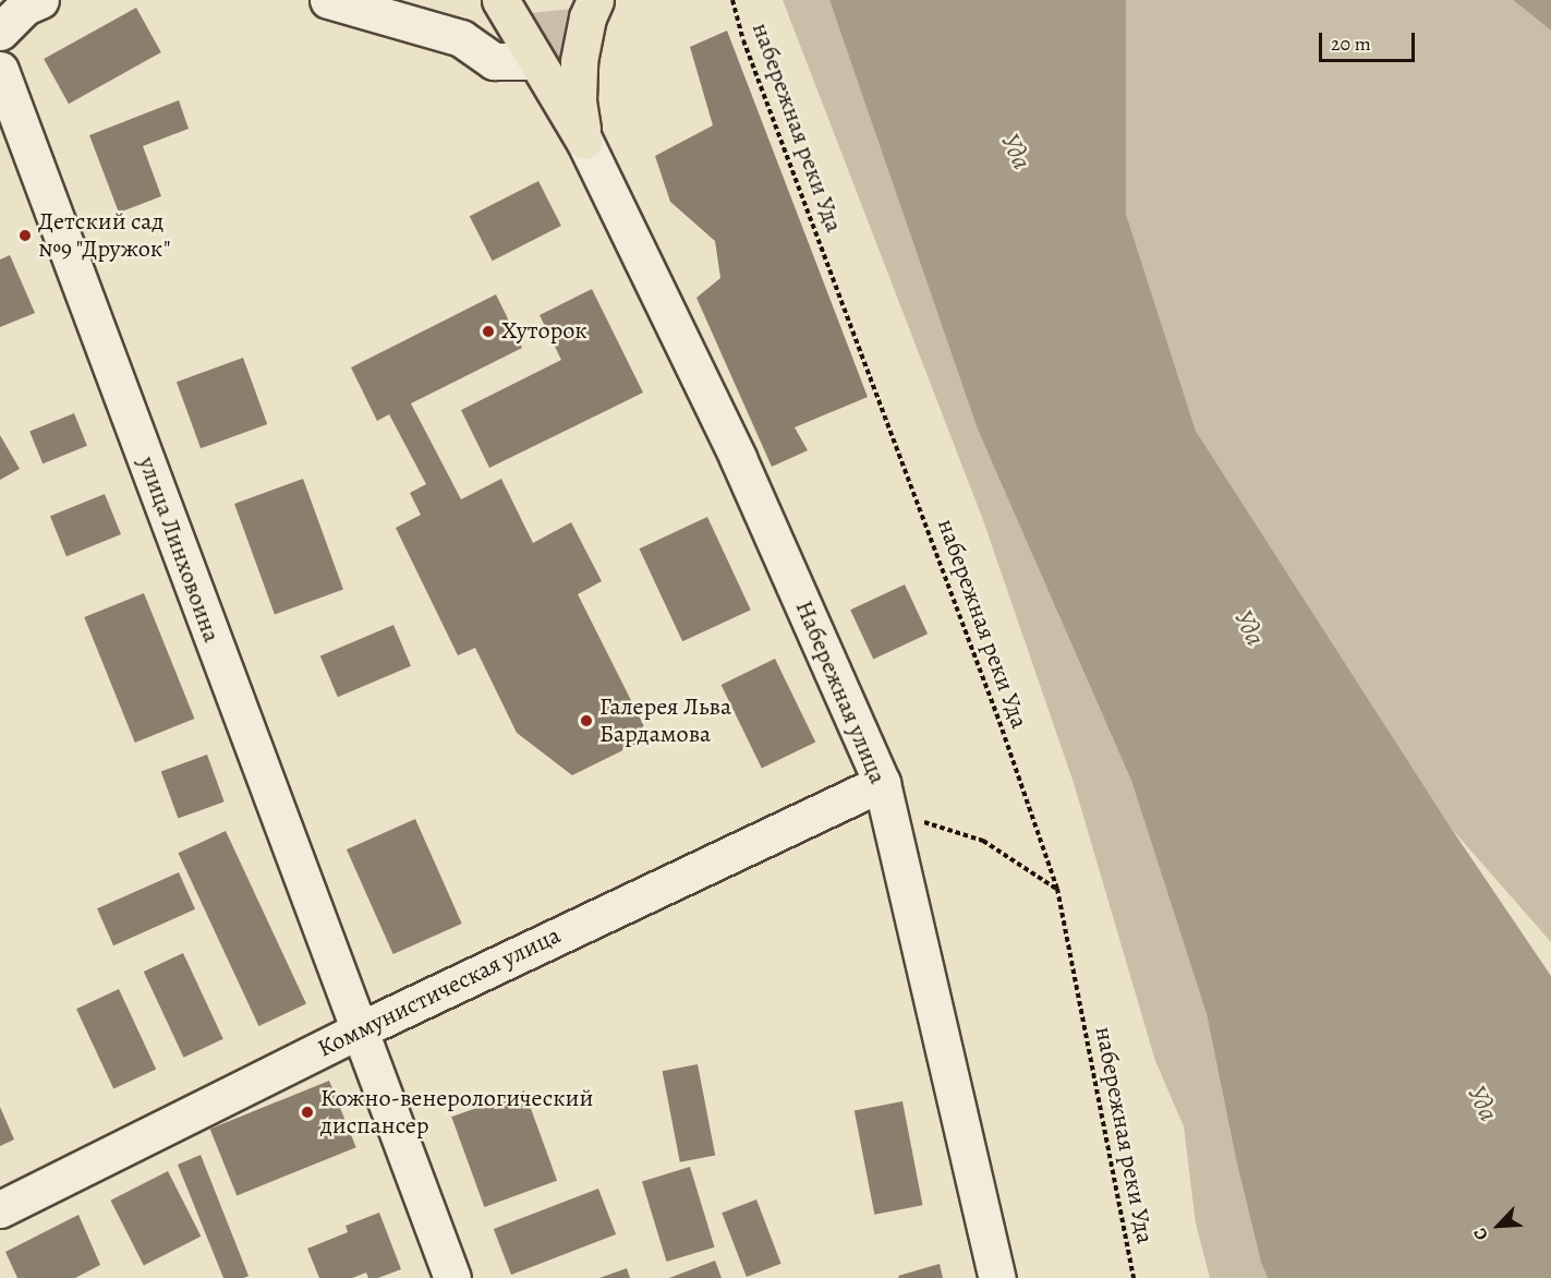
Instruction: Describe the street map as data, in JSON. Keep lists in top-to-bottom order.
{
  "streets": {
    "street": ["улица Линховоина", "Набережная улица", "Коммунистическая улица"],
    "path": ["набережная реки Уда"]
  },
  "crossings": [
    ["улица Линховоина", "Коммунистическая улица"],
    ["Набережная улица", "Коммунистическая улица"]
  ],
  "water": ["Уда"],
  "places": [
    "Детский сад №9 \"Дружок\"",
    "Хуторок",
    "Галерея Льва Бардамова",
    "Кожно-венерологический диспансер"
  ],
  "scale_bar": "20 m",
  "north": "bottom left"
}
